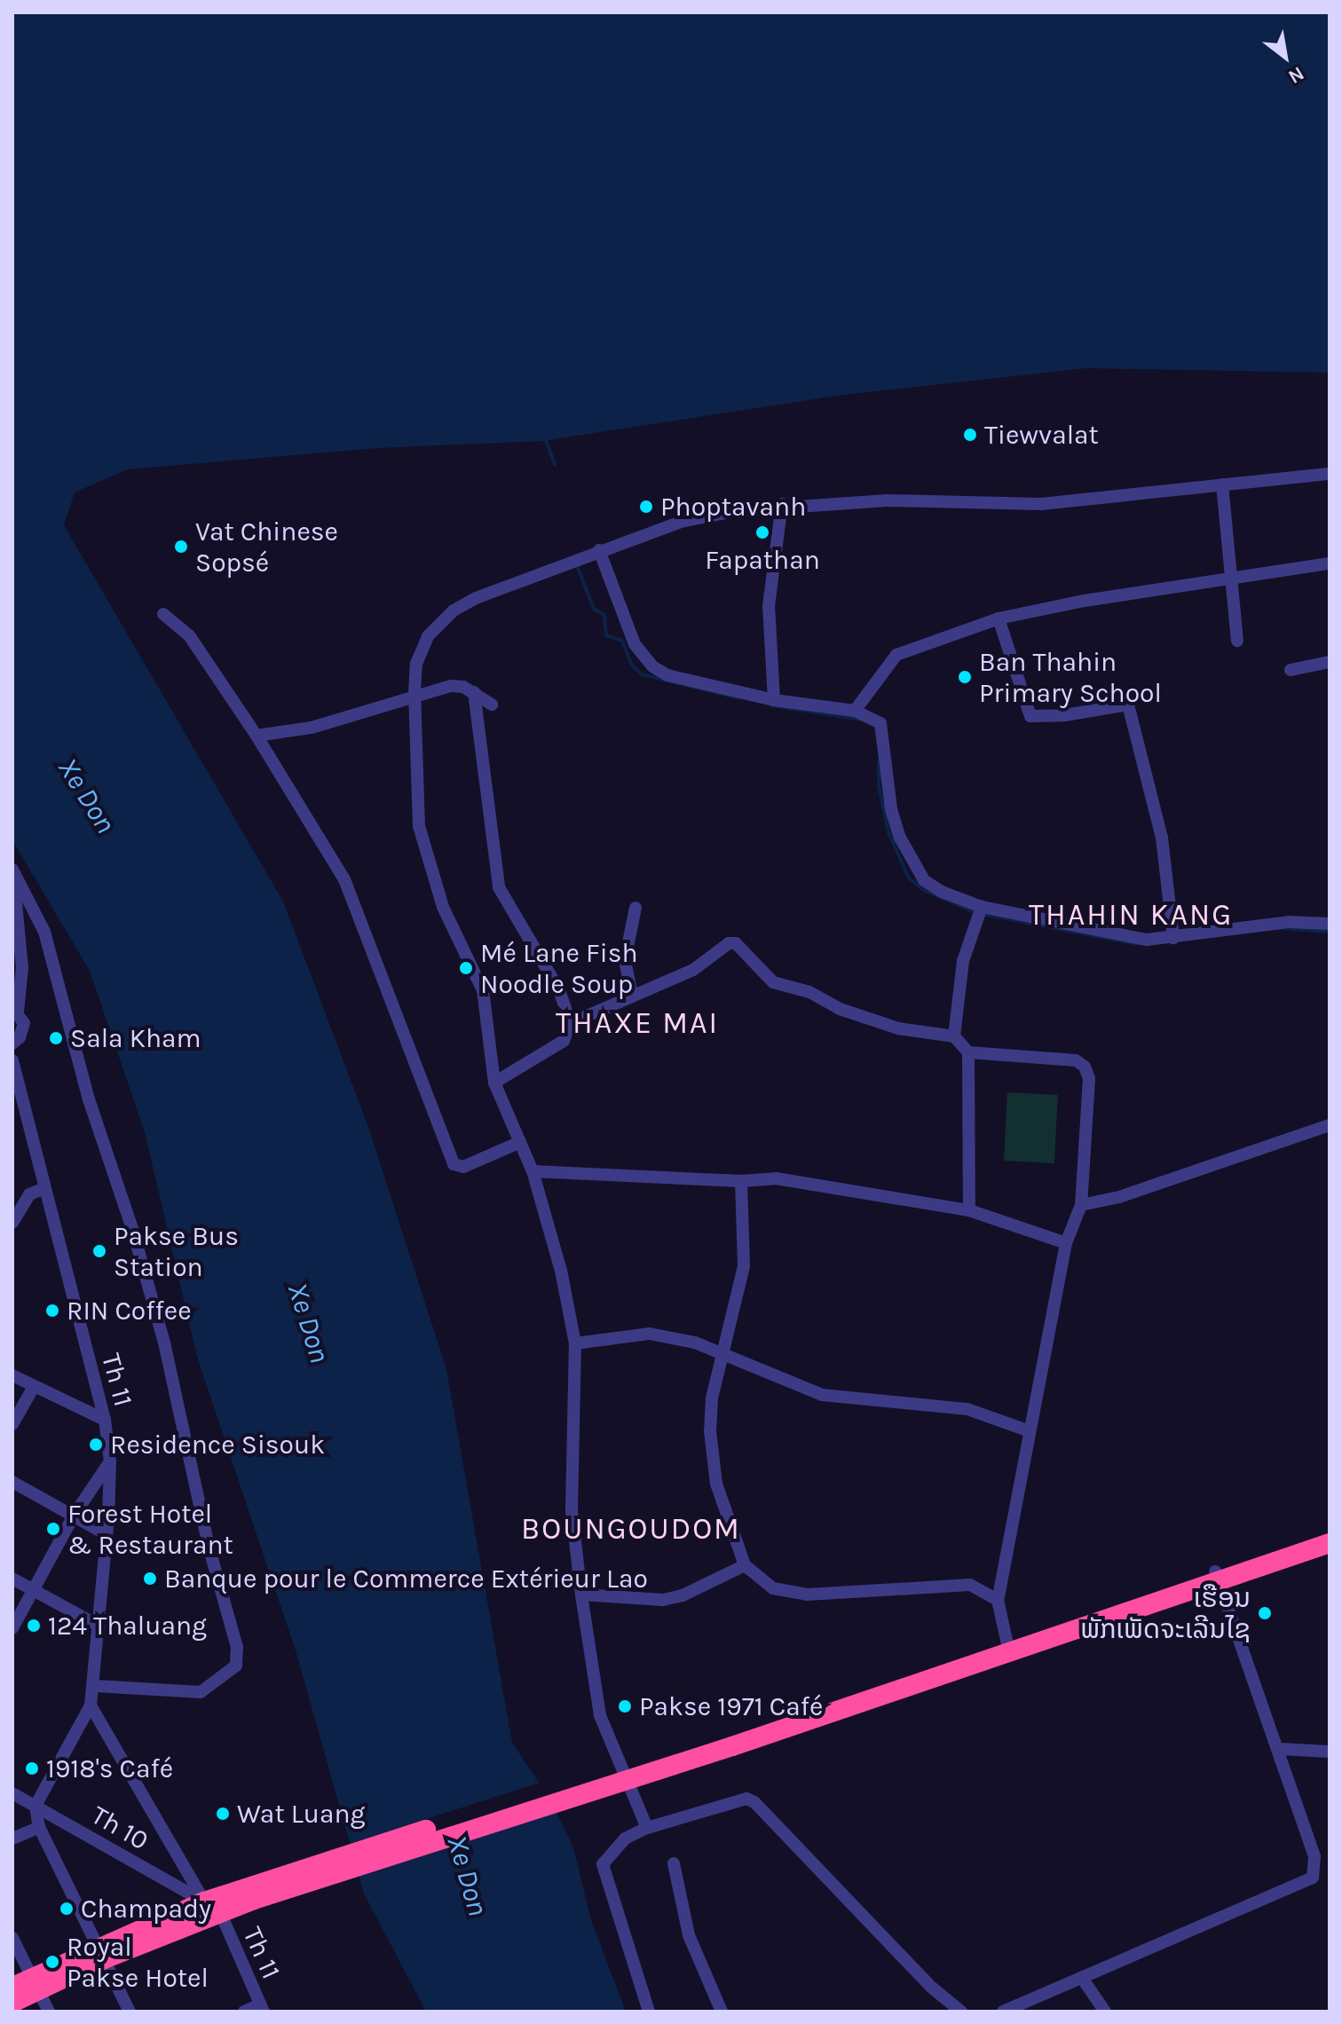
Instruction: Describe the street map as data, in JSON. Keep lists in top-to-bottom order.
{
  "streets": {
    "street": ["Th 11", "Th 10"]
  },
  "crossings": [
    ["Th 11", "Th 10"]
  ],
  "districts": ["THAHIN KANG", "THAXE MAI", "BOUNGOUDOM"],
  "water": ["Xe Don"],
  "places": [
    "Tiewvalat",
    "Phoptavanh",
    "Fapathan",
    "Vat Chinese Sopsé",
    "Ban Thahin Primary School",
    "Mé Lane Fish Noodle Soup",
    "Sala Kham",
    "Pakse Bus Station",
    "RIN Coffee",
    "Residence Sisouk",
    "Forest Hotel & Restaurant",
    "Banque pour le Commerce Extérieur Lao",
    "ເຮືອນ ພັກເພັດຈະເລີນໄຊ",
    "124 Thaluang",
    "Pakse 1971 Café",
    "1918's Café",
    "Wat Luang",
    "Champady",
    "Royal Pakse Hotel"
  ],
  "north": "bottom right"
}
